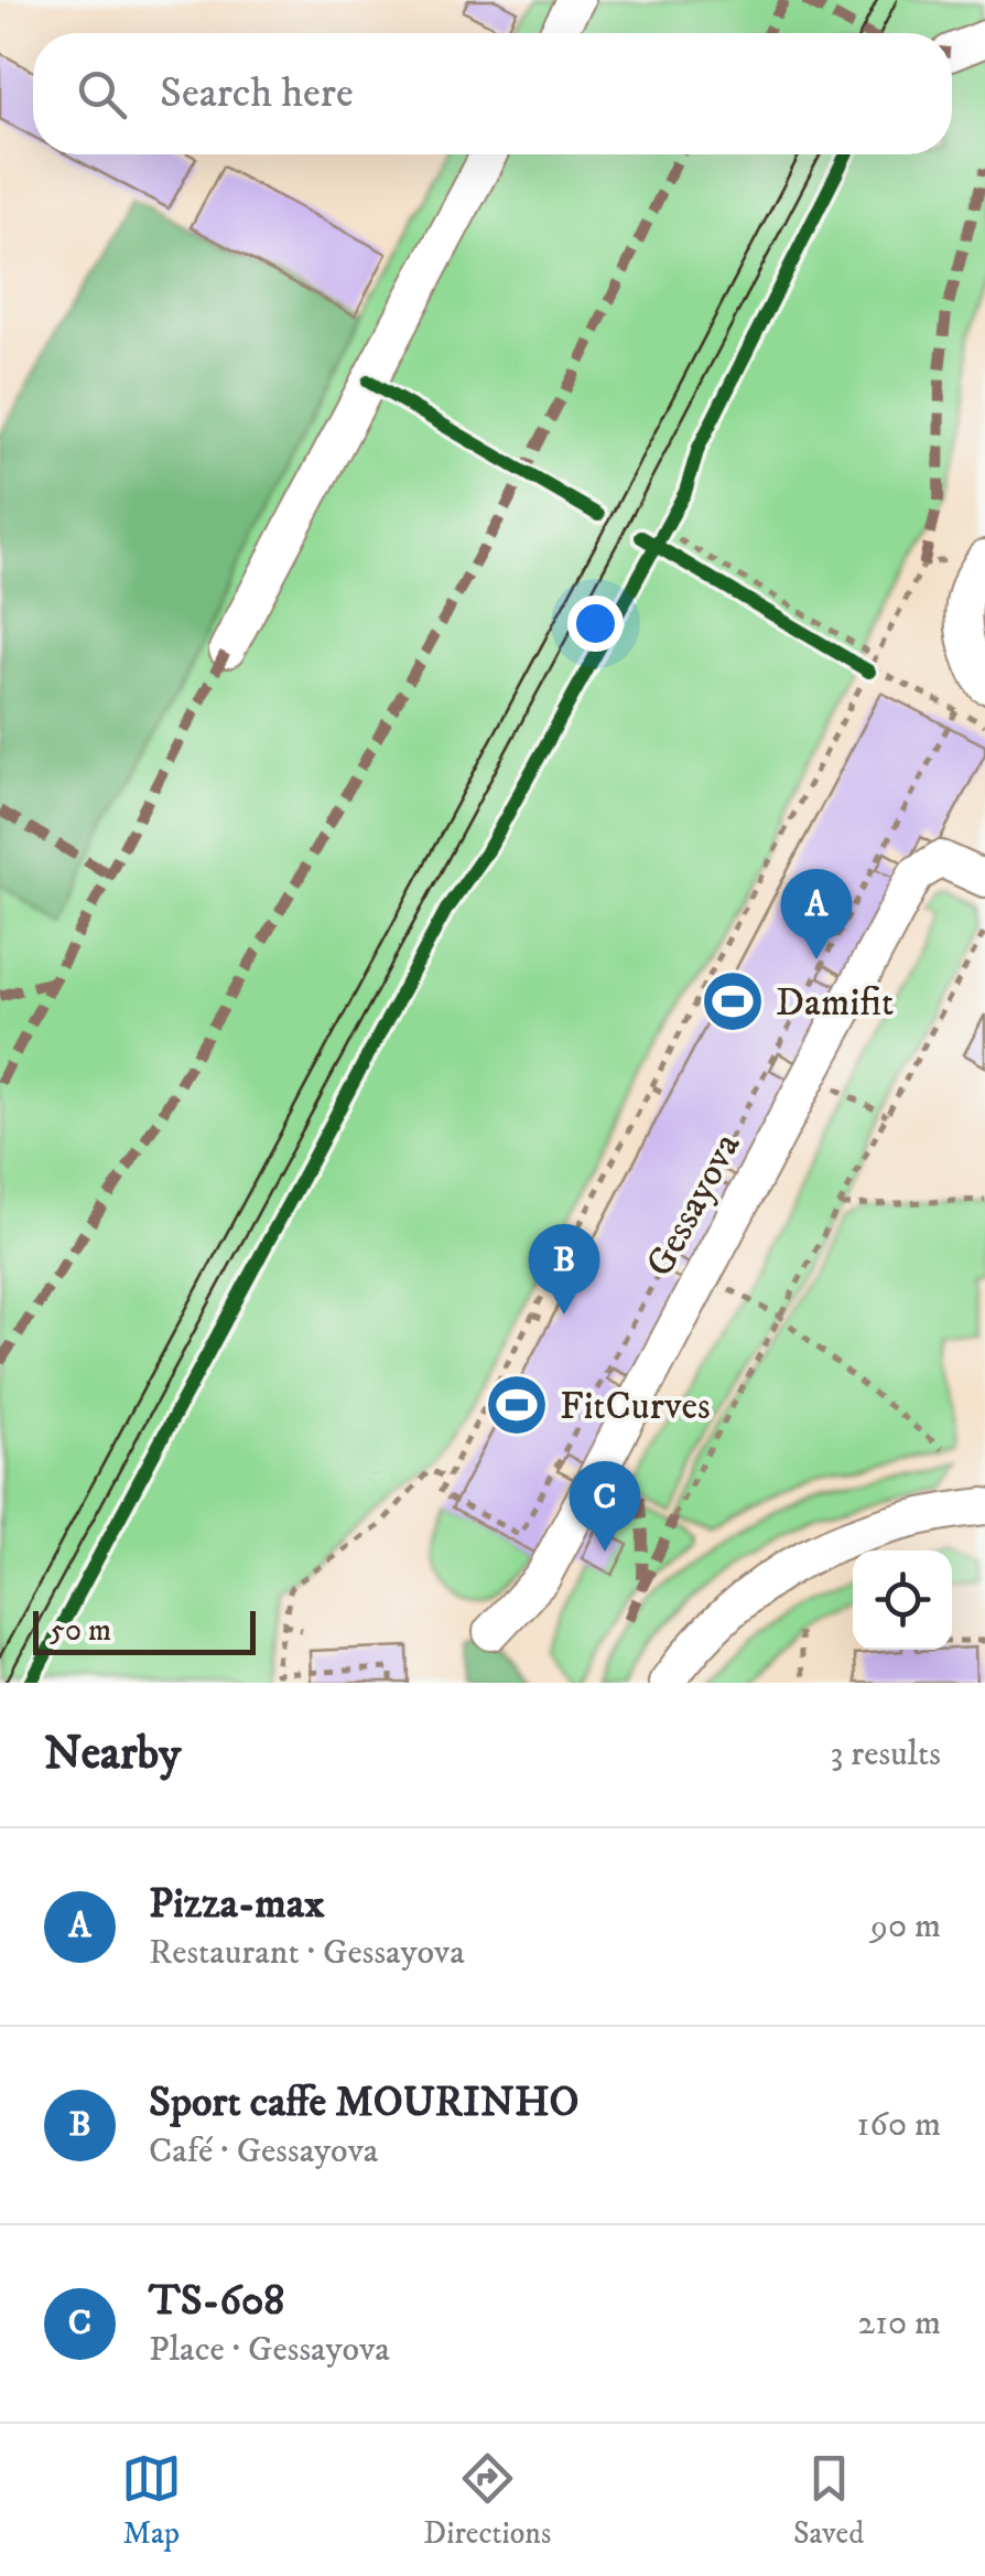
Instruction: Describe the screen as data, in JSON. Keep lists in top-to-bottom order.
{
  "streets": {
    "street": ["Gessayova"]
  },
  "places": {
    "sports": ["Damifit", "FitCurves"]
  },
  "scale_bar": "50 m",
  "page": {
    "search": "Search here",
    "pins": ["A", "B", "C"],
    "scale": "50 m",
    "heading": ["Nearby", "3 results"],
    "list": [
      {
        "mark": "A",
        "name": "Pizza-max",
        "note": "Restaurant · Gessayova",
        "value": "90 m"
      },
      {
        "mark": "B",
        "name": "Sport caffe MOURINHO",
        "note": "Café · Gessayova",
        "value": "160 m"
      },
      {
        "mark": "C",
        "name": "TS-608",
        "note": "Place · Gessayova",
        "value": "210 m"
      }
    ],
    "nav": ["Map", "Directions", "Saved"]
  }
}
